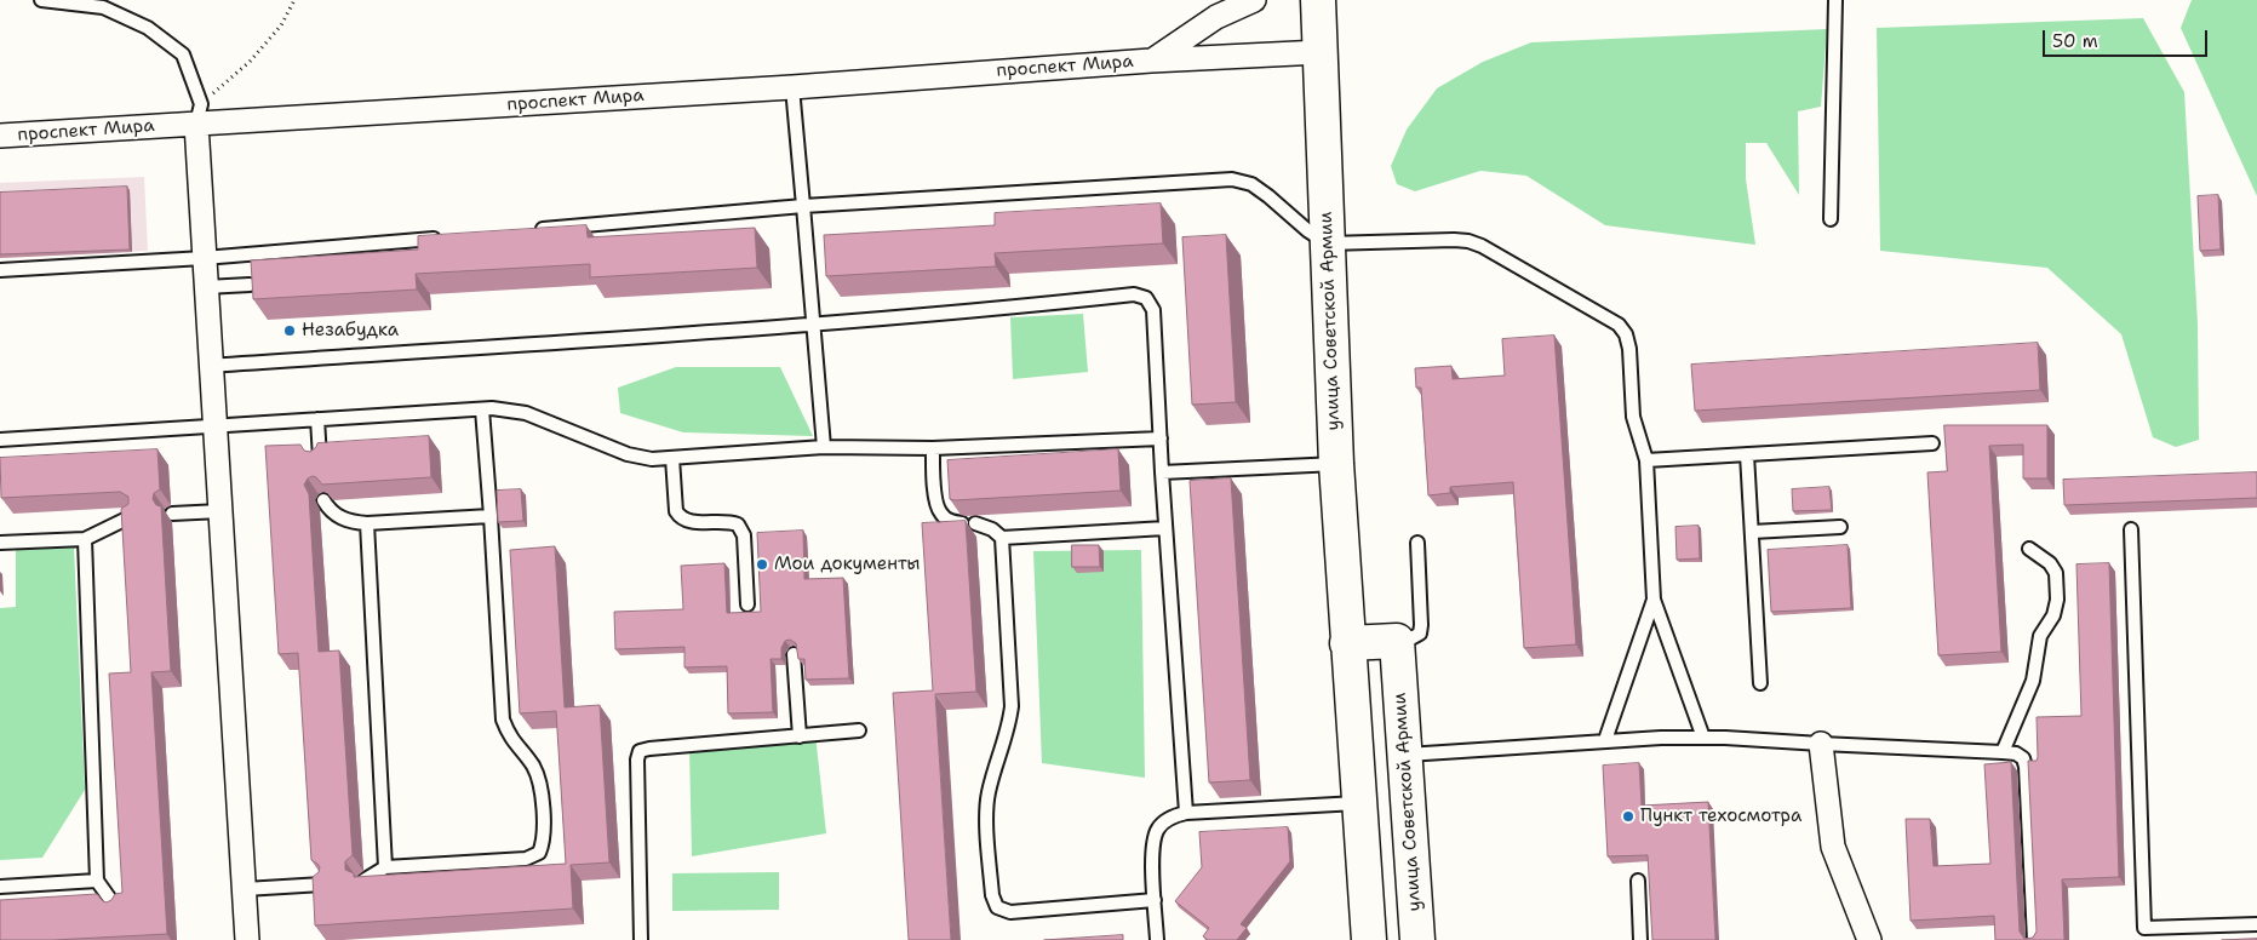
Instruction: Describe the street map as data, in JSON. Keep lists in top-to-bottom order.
{
  "streets": {
    "street": ["проспект Мира", "улица Советской Армии"]
  },
  "crossings": [
    ["проспект Мира", "улица Советской Армии"]
  ],
  "places": ["Незабудка", "Мои документы", "Пункт техосмотра"],
  "scale_bar": "50 m"
}
